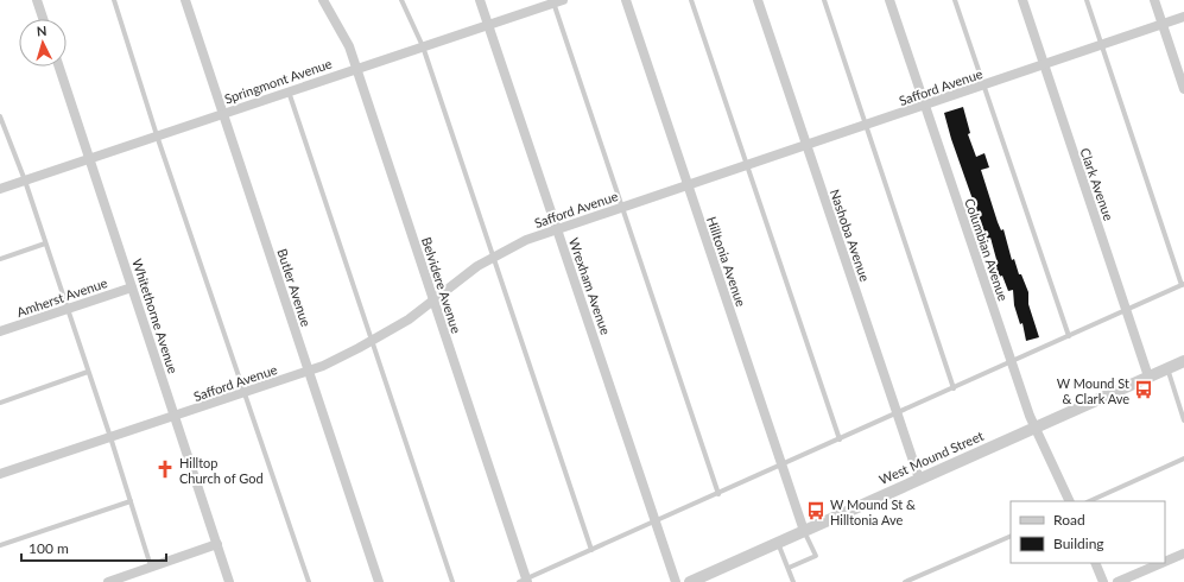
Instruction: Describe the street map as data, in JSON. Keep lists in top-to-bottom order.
{
  "streets": {
    "street": [
      "Springmont Avenue",
      "Safford Avenue",
      "Clark Avenue",
      "Nashoba Avenue",
      "Columbian Avenue",
      "Hilltonia Avenue",
      "Belvidere Avenue",
      "Wrexham Avenue",
      "Butler Avenue",
      "Amherst Avenue",
      "Whitethorne Avenue",
      "West Mound Street"
    ]
  },
  "crossings": [
    ["Springmont Avenue", "Belvidere Avenue"],
    ["Springmont Avenue", "Wrexham Avenue"],
    ["Springmont Avenue", "Butler Avenue"],
    ["Springmont Avenue", "Whitethorne Avenue"],
    ["Safford Avenue", "Clark Avenue"],
    ["Safford Avenue", "Nashoba Avenue"],
    ["Safford Avenue", "Columbian Avenue"],
    ["Safford Avenue", "Hilltonia Avenue"],
    ["Safford Avenue", "Belvidere Avenue"],
    ["Safford Avenue", "Wrexham Avenue"],
    ["Safford Avenue", "Butler Avenue"],
    ["Safford Avenue", "Whitethorne Avenue"],
    ["Clark Avenue", "West Mound Street"],
    ["Nashoba Avenue", "West Mound Street"],
    ["Columbian Avenue", "West Mound Street"],
    ["Hilltonia Avenue", "West Mound Street"],
    ["Amherst Avenue", "Whitethorne Avenue"]
  ],
  "places": {
    "bus stop": ["W Mound St & Clark Ave", "W Mound St & Hilltonia Ave"],
    "church": ["Hilltop Church of God"]
  },
  "legend": ["Road", "Building"],
  "scale_bar": "100 m",
  "north": "top"
}
